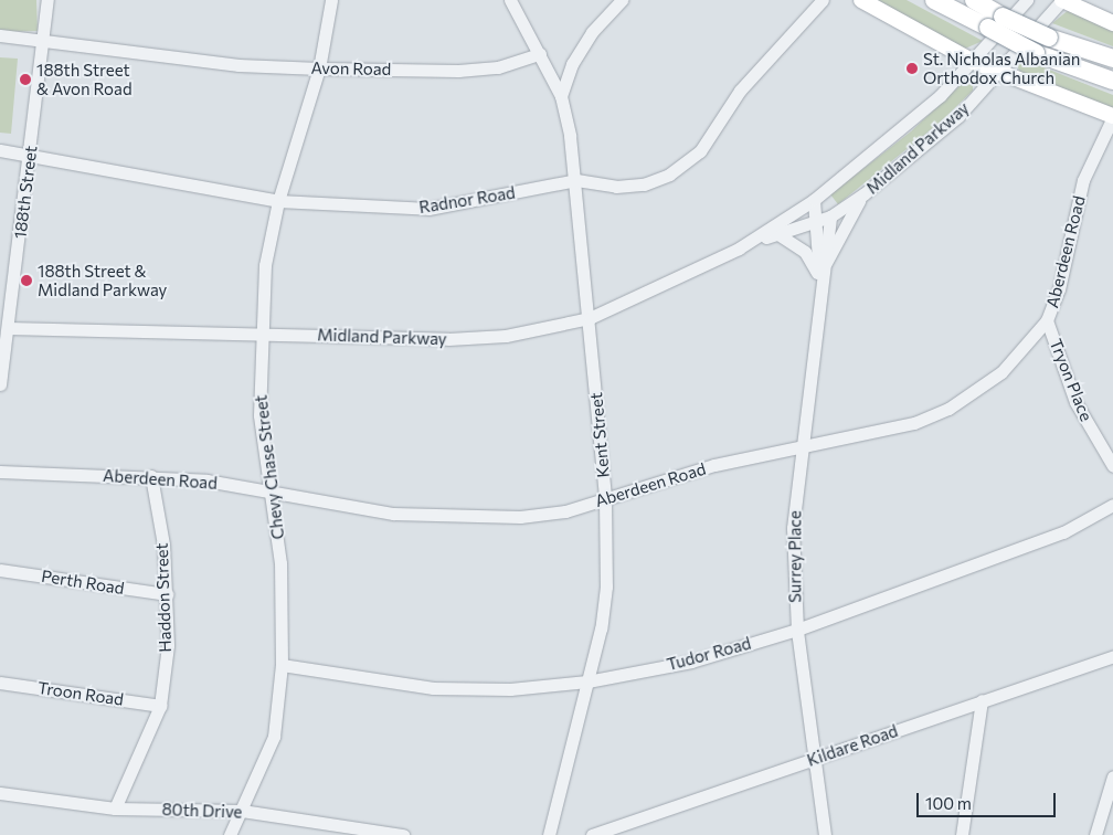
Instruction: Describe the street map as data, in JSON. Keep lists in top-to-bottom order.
{
  "streets": {
    "street": [
      "Avon Road",
      "Midland Parkway",
      "188th Street",
      "Radnor Road",
      "Aberdeen Road",
      "Tryon Place",
      "Kent Street",
      "Chevy Chase Street",
      "Surrey Place",
      "Perth Road",
      "Haddon Street",
      "Tudor Road",
      "Troon Road",
      "Kildare Road",
      "80th Drive"
    ]
  },
  "crossings": [
    ["Avon Road", "188th Street"],
    ["Avon Road", "Chevy Chase Street"],
    ["Midland Parkway", "188th Street"],
    ["Midland Parkway", "Kent Street"],
    ["Midland Parkway", "Chevy Chase Street"],
    ["Midland Parkway", "Surrey Place"],
    ["188th Street", "Radnor Road"],
    ["Radnor Road", "Kent Street"],
    ["Radnor Road", "Chevy Chase Street"],
    ["Aberdeen Road", "Tryon Place"],
    ["Aberdeen Road", "Kent Street"],
    ["Aberdeen Road", "Chevy Chase Street"],
    ["Aberdeen Road", "Surrey Place"],
    ["Aberdeen Road", "Haddon Street"],
    ["Kent Street", "Tudor Road"],
    ["Chevy Chase Street", "Tudor Road"],
    ["Chevy Chase Street", "80th Drive"],
    ["Surrey Place", "Tudor Road"],
    ["Surrey Place", "Kildare Road"],
    ["Perth Road", "Haddon Street"],
    ["Haddon Street", "Troon Road"],
    ["Haddon Street", "80th Drive"]
  ],
  "places": ["St. Nicholas Albanian Orthodox Church", "188th Street & Avon Road", "188th Street & Midland Parkway"],
  "scale_bar": "100 m"
}
